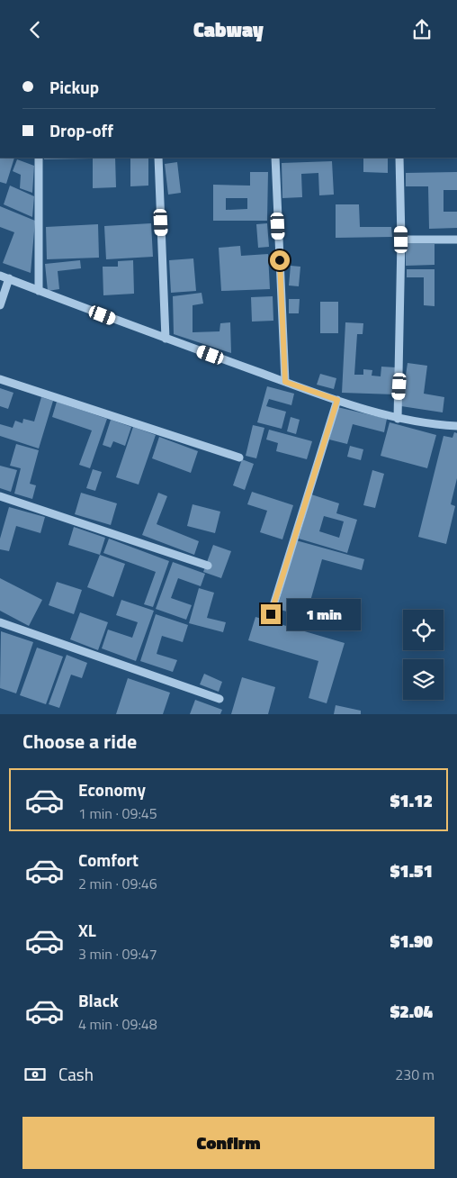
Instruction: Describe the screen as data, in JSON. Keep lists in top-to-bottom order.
{
  "page": {
    "header": "Cabway",
    "banner": ["Pickup", "Drop-off"],
    "bubble": "1 min",
    "heading": "Choose a ride",
    "list": [
      {
        "name": "Economy",
        "note": "1 min · 09:45",
        "value": "$1.12"
      },
      {
        "name": "Comfort",
        "note": "2 min · 09:46",
        "value": "$1.51"
      },
      {
        "name": "XL",
        "note": "3 min · 09:47",
        "value": "$1.90"
      },
      {
        "name": "Black",
        "note": "4 min · 09:48",
        "value": "$2.04"
      }
    ],
    "pay": ["Cash", "230 m"],
    "buttons": "Confirm"
  }
}
